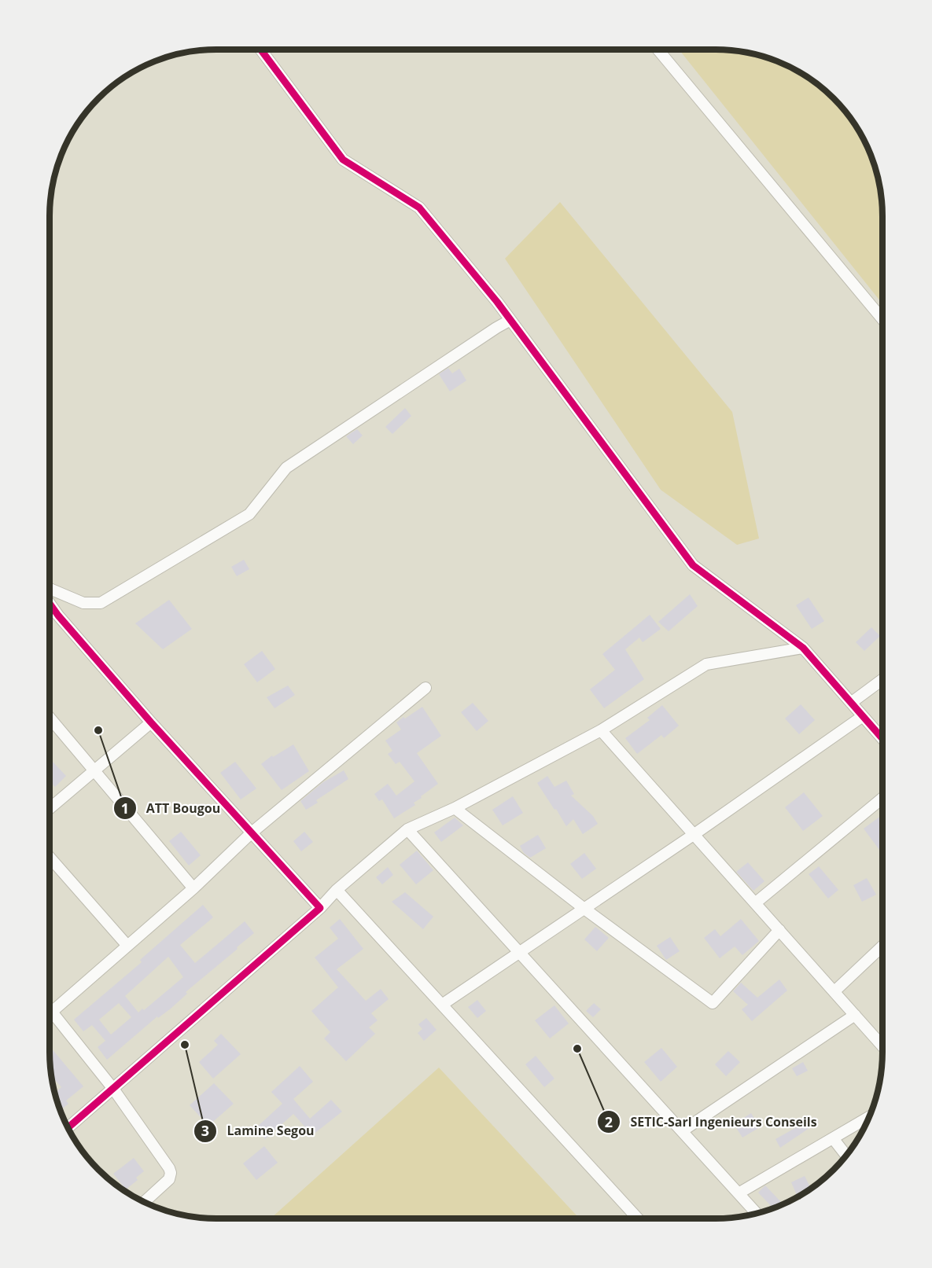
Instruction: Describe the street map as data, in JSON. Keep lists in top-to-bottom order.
{
  "places": ["ATT Bougou", "Lamine Segou", "SETIC-Sarl Ingenieurs Conseils"]
}
